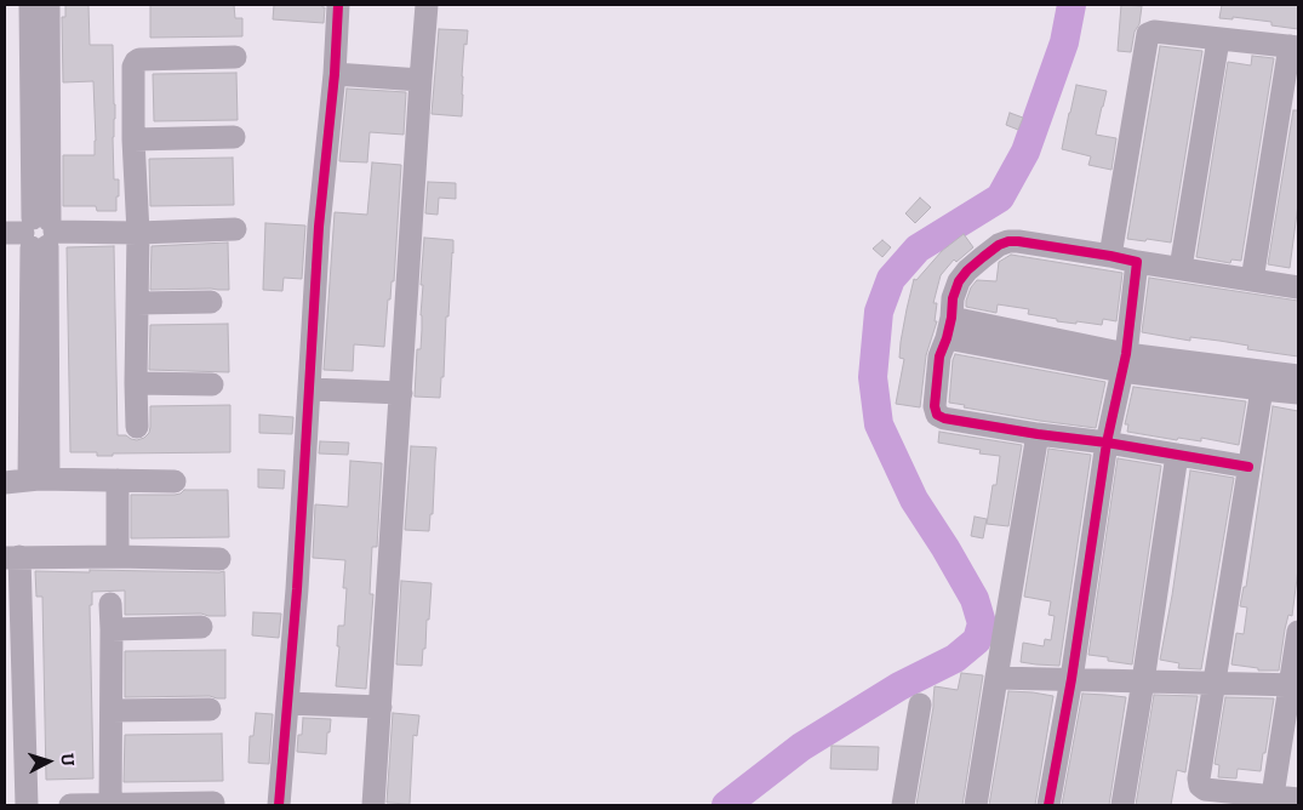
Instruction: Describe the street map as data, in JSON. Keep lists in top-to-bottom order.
{
  "north": "right"
}
